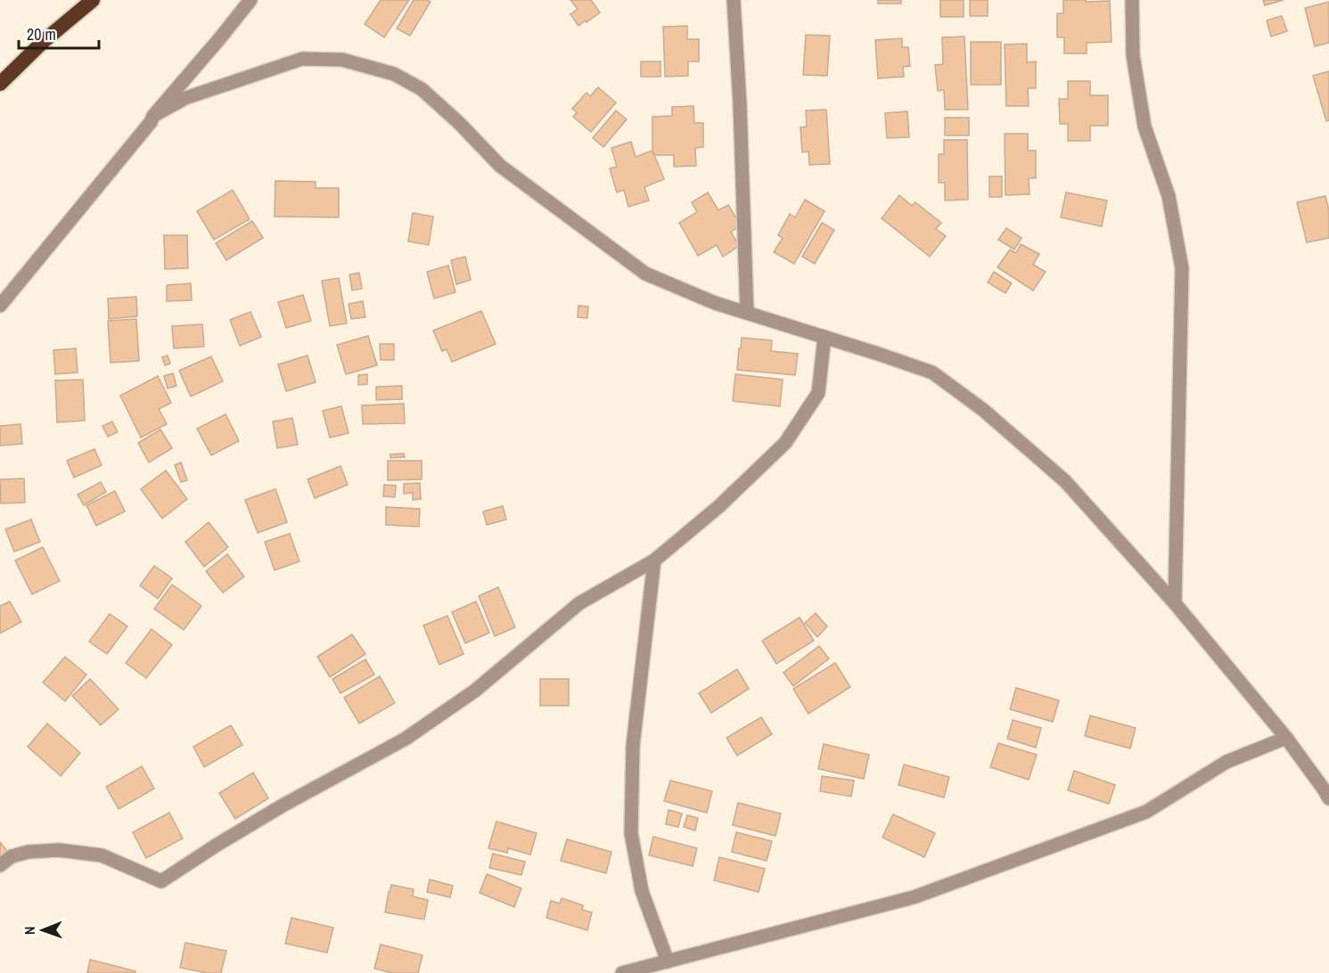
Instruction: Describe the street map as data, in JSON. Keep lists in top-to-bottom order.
{
  "scale_bar": "20 m",
  "north": "left"
}
